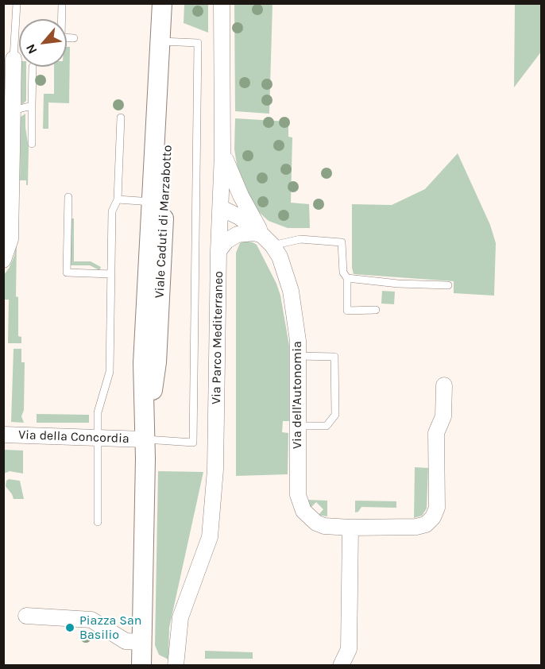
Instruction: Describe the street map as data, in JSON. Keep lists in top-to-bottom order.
{
  "streets": {
    "street": [
      "Viale Caduti di Marzabotto",
      "Via Parco Mediterraneo",
      "Via dell'Autonomia",
      "Via della Concordia"
    ]
  },
  "crossings": [
    ["Viale Caduti di Marzabotto", "Via della Concordia"],
    ["Via Parco Mediterraneo", "Via dell'Autonomia"]
  ],
  "places": ["Piazza San Basilio"],
  "north": "bottom left"
}
